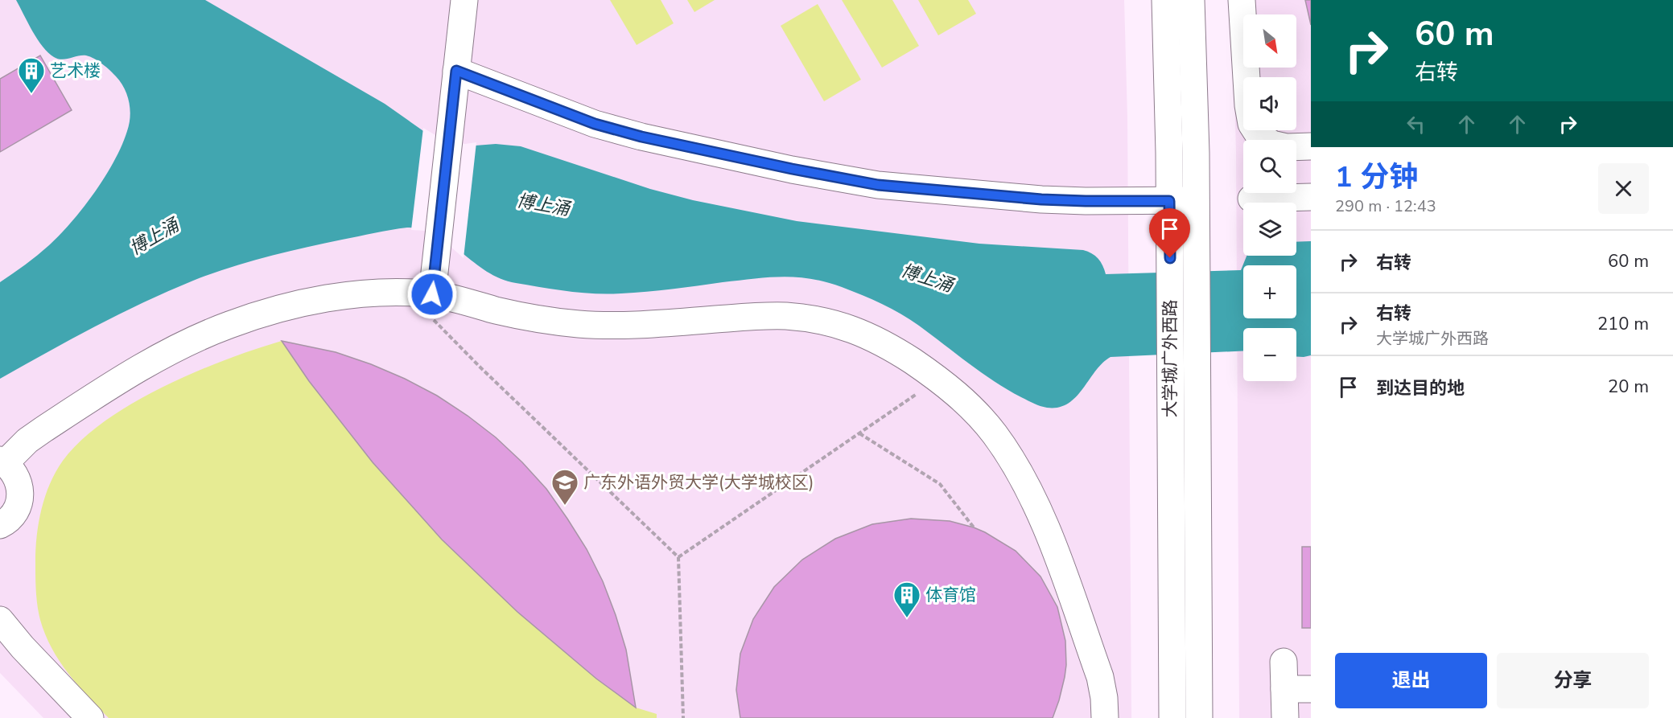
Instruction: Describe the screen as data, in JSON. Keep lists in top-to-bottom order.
{
  "streets": {
    "main road": ["大学城广外西路"]
  },
  "water": ["博上涌"],
  "places": {
    "building": ["艺术楼", "体育馆"],
    "school or university": ["广东外语外贸大学(大学城校区)"]
  },
  "north": "bottom right",
  "page": {
    "turn": ["60 m", "右转"],
    "map_buttons": ["+", "−"],
    "heading": ["1 分钟", "290 m · 12:43"],
    "list": [
      {
        "name": "右转",
        "value": "60 m"
      },
      {
        "name": "右转",
        "note": "大学城广外西路",
        "value": "210 m"
      },
      {
        "name": "到达目的地",
        "value": "20 m"
      }
    ],
    "buttons": ["退出", "分享"]
  }
}
